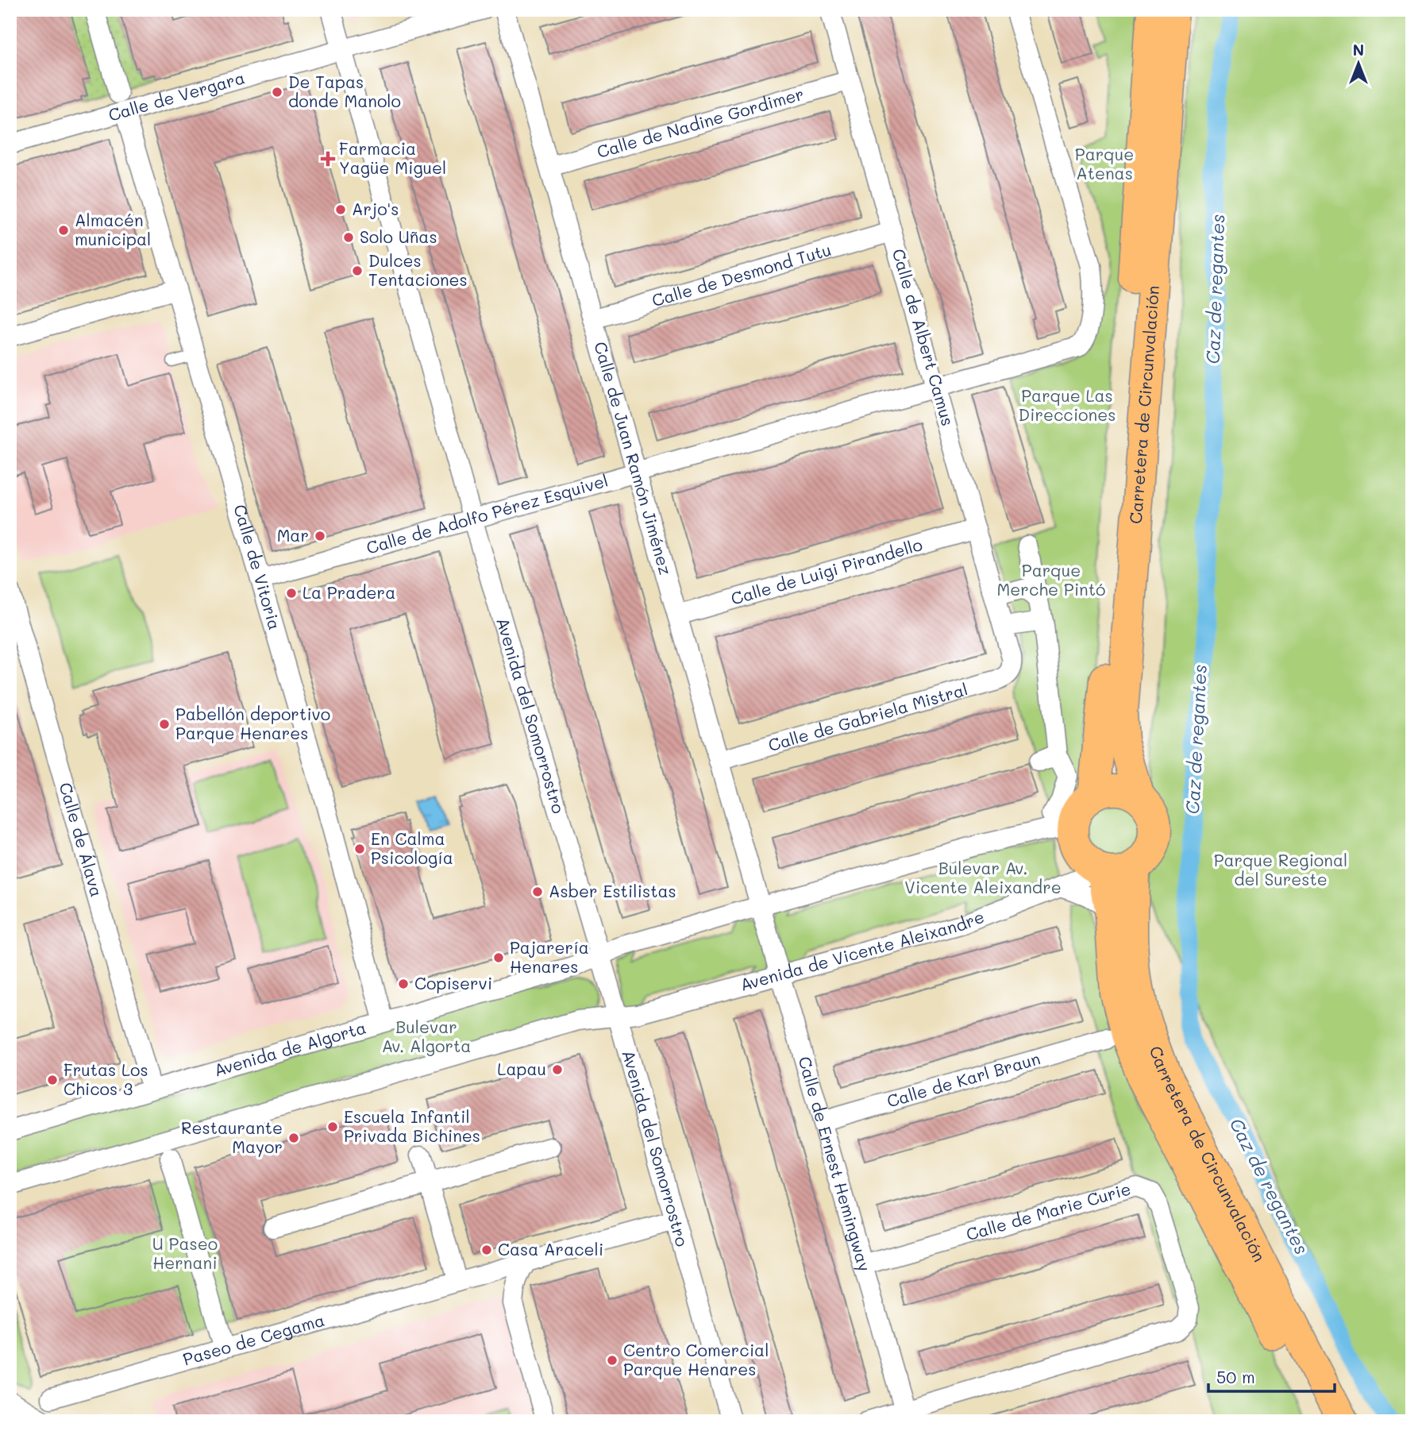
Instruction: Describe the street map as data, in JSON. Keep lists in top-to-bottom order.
{
  "streets": {
    "main road": ["Carretera de Circunvalación"],
    "street": [
      "Calle de Vergara",
      "Calle de Nadine Gordimer",
      "Calle de Desmond Tutu",
      "Calle de Albert Camus",
      "Calle de Juan Ramón Jiménez",
      "Calle de Adolfo Pérez Esquivel",
      "Calle de Vitoria",
      "Calle de Luigi Pirandello",
      "Avenida del Somorrostro",
      "Calle de Gabriela Mistral",
      "Calle de Álava",
      "Avenida de Vicente Aleixandre",
      "Avenida de Algorta",
      "Calle de Karl Braun",
      "Calle de Ernest Hemingway",
      "Calle de Marie Curie",
      "Paseo de Cegama"
    ]
  },
  "crossings": [
    ["Calle de Vergara", "Calle de Vitoria"],
    ["Calle de Vergara", "Avenida del Somorrostro"],
    ["Calle de Nadine Gordimer", "Calle de Albert Camus"],
    ["Calle de Nadine Gordimer", "Calle de Juan Ramón Jiménez"],
    ["Calle de Desmond Tutu", "Calle de Albert Camus"],
    ["Calle de Desmond Tutu", "Calle de Juan Ramón Jiménez"],
    ["Calle de Albert Camus", "Calle de Adolfo Pérez Esquivel"],
    ["Calle de Albert Camus", "Calle de Luigi Pirandello"],
    ["Calle de Albert Camus", "Calle de Gabriela Mistral"],
    ["Carretera de Circunvalación", "Avenida de Vicente Aleixandre"],
    ["Calle de Juan Ramón Jiménez", "Calle de Adolfo Pérez Esquivel"],
    ["Calle de Juan Ramón Jiménez", "Calle de Luigi Pirandello"],
    ["Calle de Juan Ramón Jiménez", "Calle de Gabriela Mistral"],
    ["Calle de Juan Ramón Jiménez", "Calle de Ernest Hemingway"],
    ["Calle de Adolfo Pérez Esquivel", "Calle de Vitoria"],
    ["Calle de Adolfo Pérez Esquivel", "Avenida del Somorrostro"],
    ["Calle de Vitoria", "Avenida de Algorta"],
    ["Avenida del Somorrostro", "Avenida de Vicente Aleixandre"],
    ["Avenida del Somorrostro", "Avenida de Algorta"],
    ["Avenida del Somorrostro", "Paseo de Cegama"],
    ["Calle de Álava", "Avenida de Algorta"],
    ["Avenida de Vicente Aleixandre", "Calle de Ernest Hemingway"],
    ["Calle de Karl Braun", "Calle de Ernest Hemingway"],
    ["Calle de Ernest Hemingway", "Calle de Marie Curie"]
  ],
  "water": ["Caz de regantes"],
  "parks": [
    "Parque Atenas",
    "Parque Las Direcciones",
    "Parque Merche Pintó",
    "Parque Regional del Sureste",
    "Bulevar Av. Vicente Aleixandre",
    "Bulevar Av. Algorta",
    "U Paseo Hernani"
  ],
  "places": {
    "other": [
      "De Tapas donde Manolo",
      "Arjo's",
      "Almacén municipal",
      "Solo Uñas",
      "Dulces Tentaciones",
      "Mar",
      "La Pradera",
      "Pabellón deportivo Parque Henares",
      "En Calma Psicología",
      "Asber Estilistas",
      "Pajarería Henares",
      "Copiservi",
      "Lapau",
      "Frutas Los Chicos 3",
      "Escuela Infantil Privada Bichines",
      "Restaurante Mayor",
      "Casa Araceli",
      "Centro Comercial Parque Henares"
    ],
    "health": ["Farmacia Yagüe Miguel"]
  },
  "scale_bar": "50 m",
  "north": "top"
}
